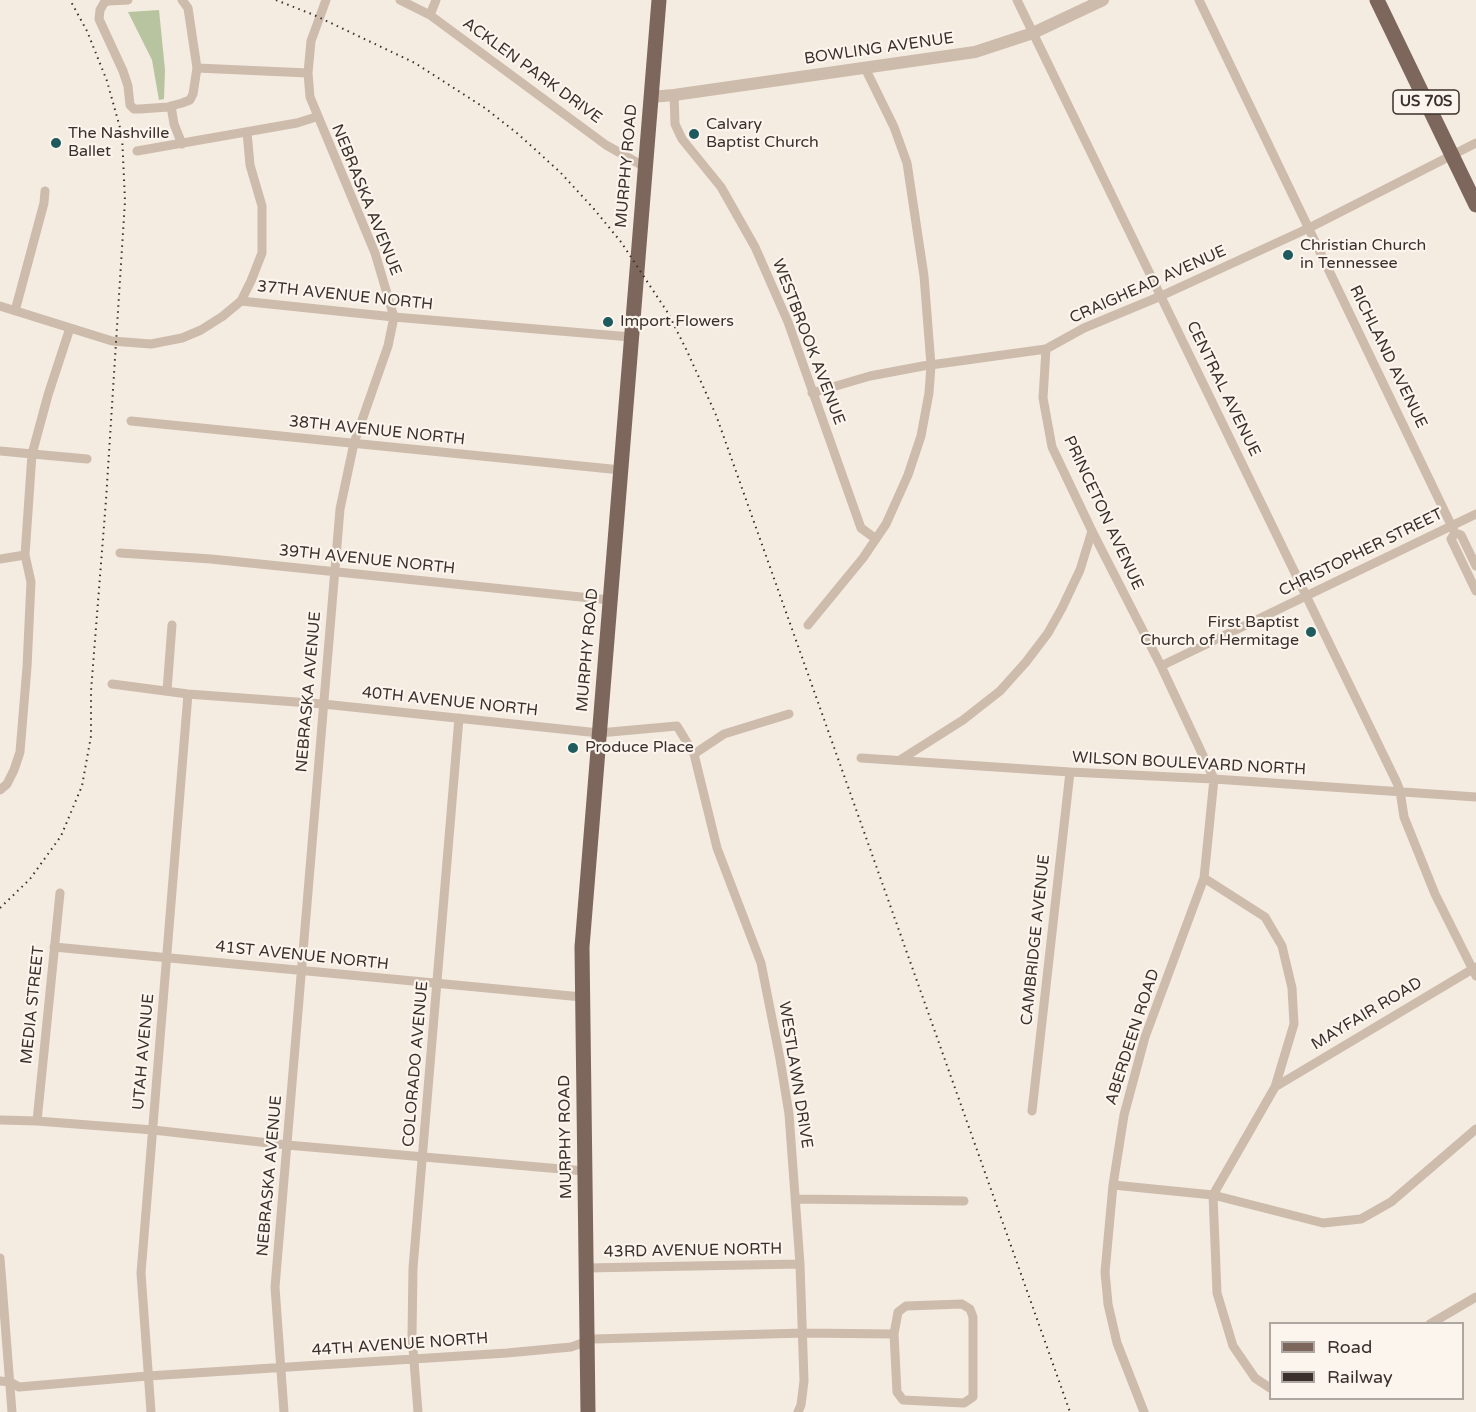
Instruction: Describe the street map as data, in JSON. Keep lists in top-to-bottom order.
{
  "streets": {
    "main road": ["US 70S", "MURPHY ROAD"],
    "street": [
      "BOWLING AVENUE",
      "ACKLEN PARK DRIVE",
      "NEBRASKA AVENUE",
      "CRAIGHEAD AVENUE",
      "37TH AVENUE NORTH",
      "WESTBROOK AVENUE",
      "RICHLAND AVENUE",
      "CENTRAL AVENUE",
      "38TH AVENUE NORTH",
      "PRINCETON AVENUE",
      "CHRISTOPHER STREET",
      "39TH AVENUE NORTH",
      "40TH AVENUE NORTH",
      "WILSON BOULEVARD NORTH",
      "CAMBRIDGE AVENUE",
      "41ST AVENUE NORTH",
      "MEDIA STREET",
      "MAYFAIR ROAD",
      "ABERDEEN ROAD",
      "UTAH AVENUE",
      "COLORADO AVENUE",
      "WESTLAWN DRIVE",
      "43RD AVENUE NORTH",
      "44TH AVENUE NORTH"
    ]
  },
  "crossings": [
    ["BOWLING AVENUE", "MURPHY ROAD"],
    ["BOWLING AVENUE", "WESTBROOK AVENUE"],
    ["BOWLING AVENUE", "CENTRAL AVENUE"],
    ["ACKLEN PARK DRIVE", "MURPHY ROAD"],
    ["US 70S", "CRAIGHEAD AVENUE"],
    ["MURPHY ROAD", "37TH AVENUE NORTH"],
    ["MURPHY ROAD", "38TH AVENUE NORTH"],
    ["MURPHY ROAD", "39TH AVENUE NORTH"],
    ["MURPHY ROAD", "40TH AVENUE NORTH"],
    ["MURPHY ROAD", "41ST AVENUE NORTH"],
    ["MURPHY ROAD", "43RD AVENUE NORTH"],
    ["MURPHY ROAD", "44TH AVENUE NORTH"],
    ["NEBRASKA AVENUE", "37TH AVENUE NORTH"],
    ["NEBRASKA AVENUE", "38TH AVENUE NORTH"],
    ["NEBRASKA AVENUE", "39TH AVENUE NORTH"],
    ["NEBRASKA AVENUE", "40TH AVENUE NORTH"],
    ["NEBRASKA AVENUE", "41ST AVENUE NORTH"],
    ["NEBRASKA AVENUE", "44TH AVENUE NORTH"],
    ["CRAIGHEAD AVENUE", "WESTBROOK AVENUE"],
    ["CRAIGHEAD AVENUE", "RICHLAND AVENUE"],
    ["CRAIGHEAD AVENUE", "CENTRAL AVENUE"],
    ["CRAIGHEAD AVENUE", "PRINCETON AVENUE"],
    ["RICHLAND AVENUE", "CHRISTOPHER STREET"],
    ["CENTRAL AVENUE", "CHRISTOPHER STREET"],
    ["CENTRAL AVENUE", "WILSON BOULEVARD NORTH"],
    ["CENTRAL AVENUE", "MAYFAIR ROAD"],
    ["PRINCETON AVENUE", "CHRISTOPHER STREET"],
    ["PRINCETON AVENUE", "WILSON BOULEVARD NORTH"],
    ["PRINCETON AVENUE", "ABERDEEN ROAD"],
    ["40TH AVENUE NORTH", "UTAH AVENUE"],
    ["40TH AVENUE NORTH", "COLORADO AVENUE"],
    ["40TH AVENUE NORTH", "WESTLAWN DRIVE"],
    ["WILSON BOULEVARD NORTH", "CAMBRIDGE AVENUE"],
    ["WILSON BOULEVARD NORTH", "ABERDEEN ROAD"],
    ["41ST AVENUE NORTH", "MEDIA STREET"],
    ["41ST AVENUE NORTH", "UTAH AVENUE"],
    ["41ST AVENUE NORTH", "COLORADO AVENUE"],
    ["UTAH AVENUE", "44TH AVENUE NORTH"],
    ["COLORADO AVENUE", "44TH AVENUE NORTH"],
    ["WESTLAWN DRIVE", "43RD AVENUE NORTH"],
    ["WESTLAWN DRIVE", "44TH AVENUE NORTH"]
  ],
  "places": [
    "Calvary Baptist Church",
    "The Nashville Ballet",
    "Christian Church in Tennessee",
    "Import Flowers",
    "First Baptist Church of Hermitage",
    "Produce Place"
  ],
  "legend": ["Road", "Railway"]
}
